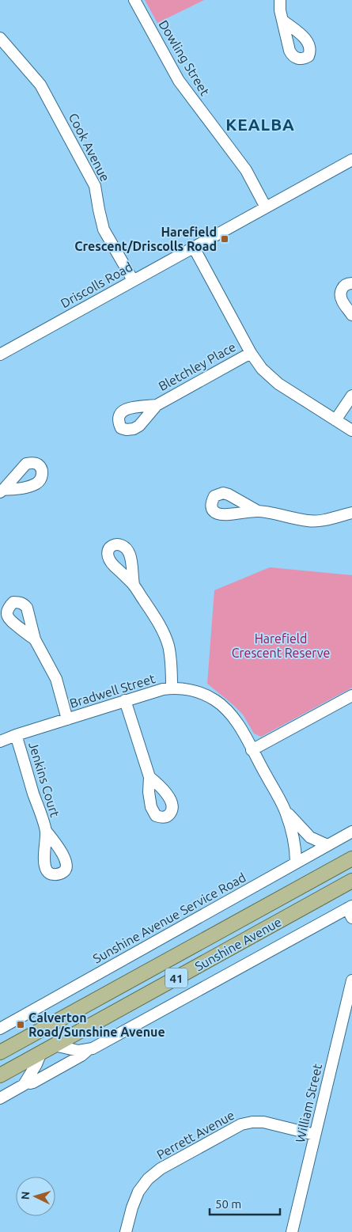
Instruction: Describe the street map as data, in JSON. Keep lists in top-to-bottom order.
{
  "streets": {
    "main road": ["Sunshine Avenue", "41"],
    "street": [
      "Dowling Street",
      "Cook Avenue",
      "Driscolls Road",
      "Bletchley Place",
      "Bradwell Street",
      "Jenkins Court",
      "Sunshine Avenue Service Road",
      "William Street",
      "Perrett Avenue"
    ]
  },
  "crossings": [
    ["Dowling Street", "Driscolls Road"],
    ["Cook Avenue", "Driscolls Road"],
    ["Bradwell Street", "Jenkins Court"],
    ["Bradwell Street", "Sunshine Avenue Service Road"],
    ["William Street", "Perrett Avenue"]
  ],
  "districts": ["KEALBA"],
  "parks": ["Harefield Crescent Reserve"],
  "places": {
    "transit": ["Harefield Crescent/Driscolls Road", "Calverton Road/Sunshine Avenue"]
  },
  "scale_bar": "50 m",
  "north": "left"
}
